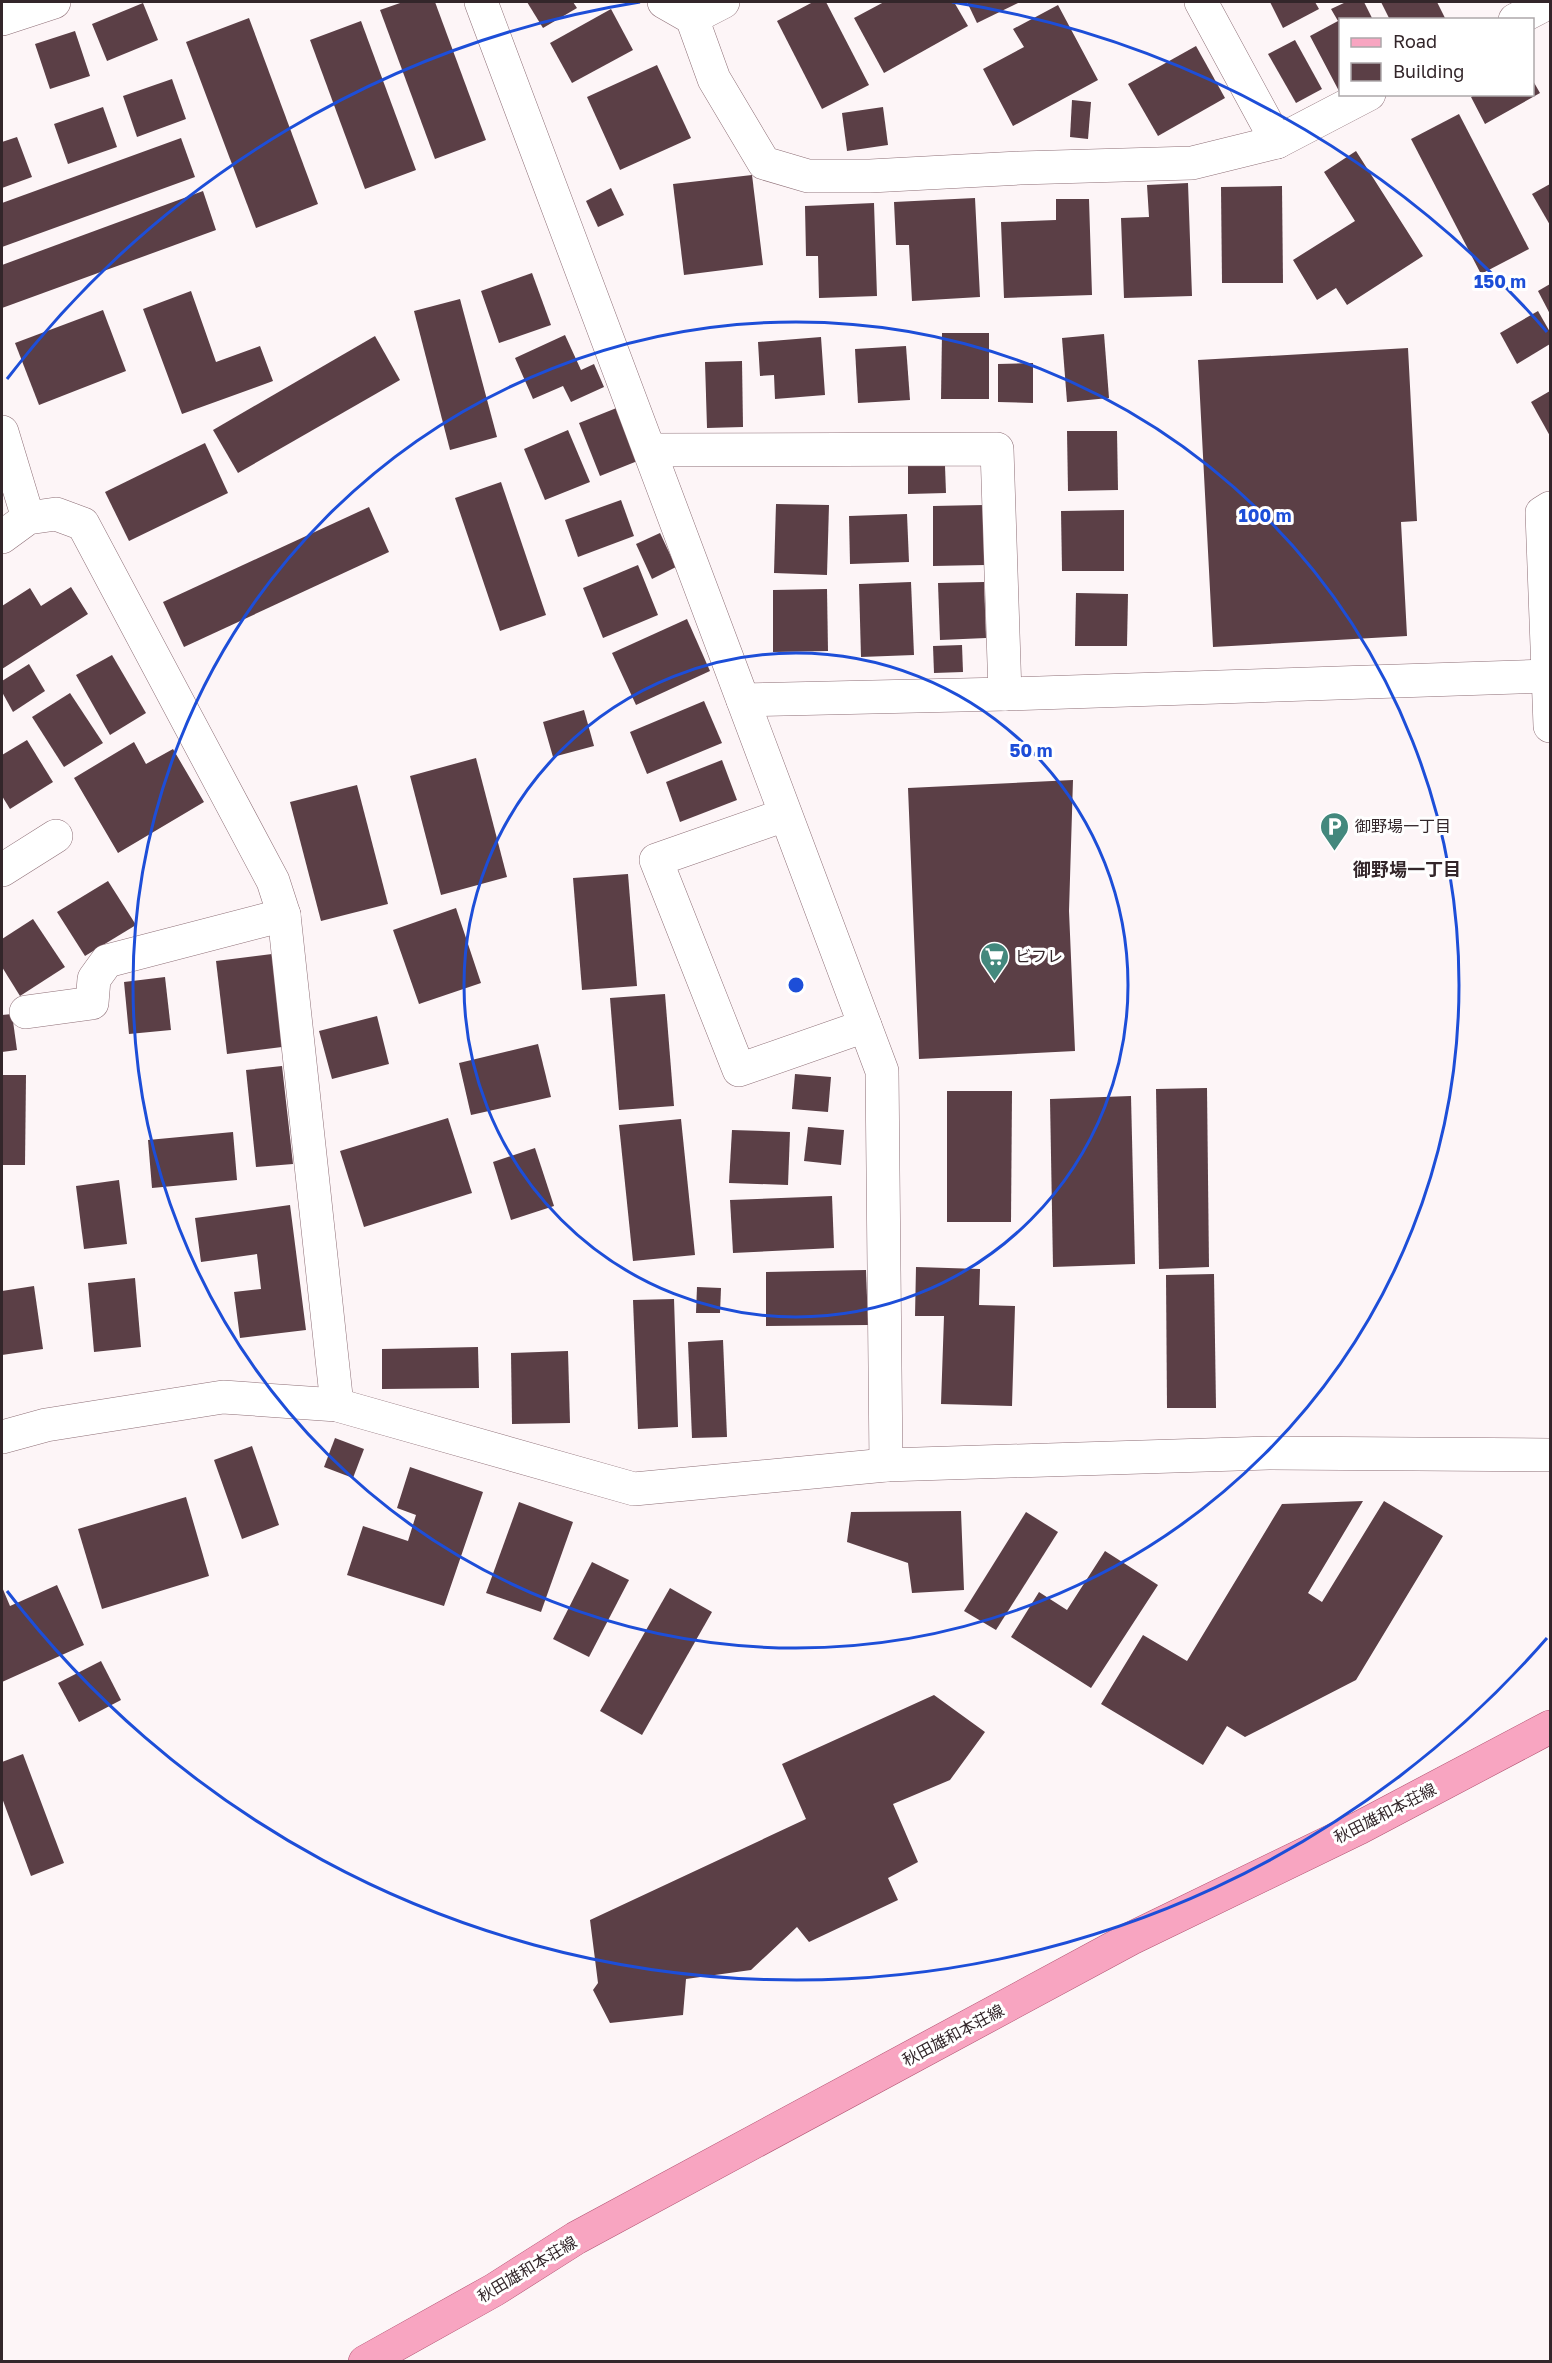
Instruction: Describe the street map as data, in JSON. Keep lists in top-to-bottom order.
{
  "streets": {
    "main road": ["秋田雄和本荘線"]
  },
  "districts": ["御野場一丁目"],
  "places": {
    "parking": ["御野場一丁目"],
    "supermarket": ["ビフレ"]
  },
  "legend": ["Road", "Building"],
  "rings": ["150 m", "100 m", "50 m"]
}
